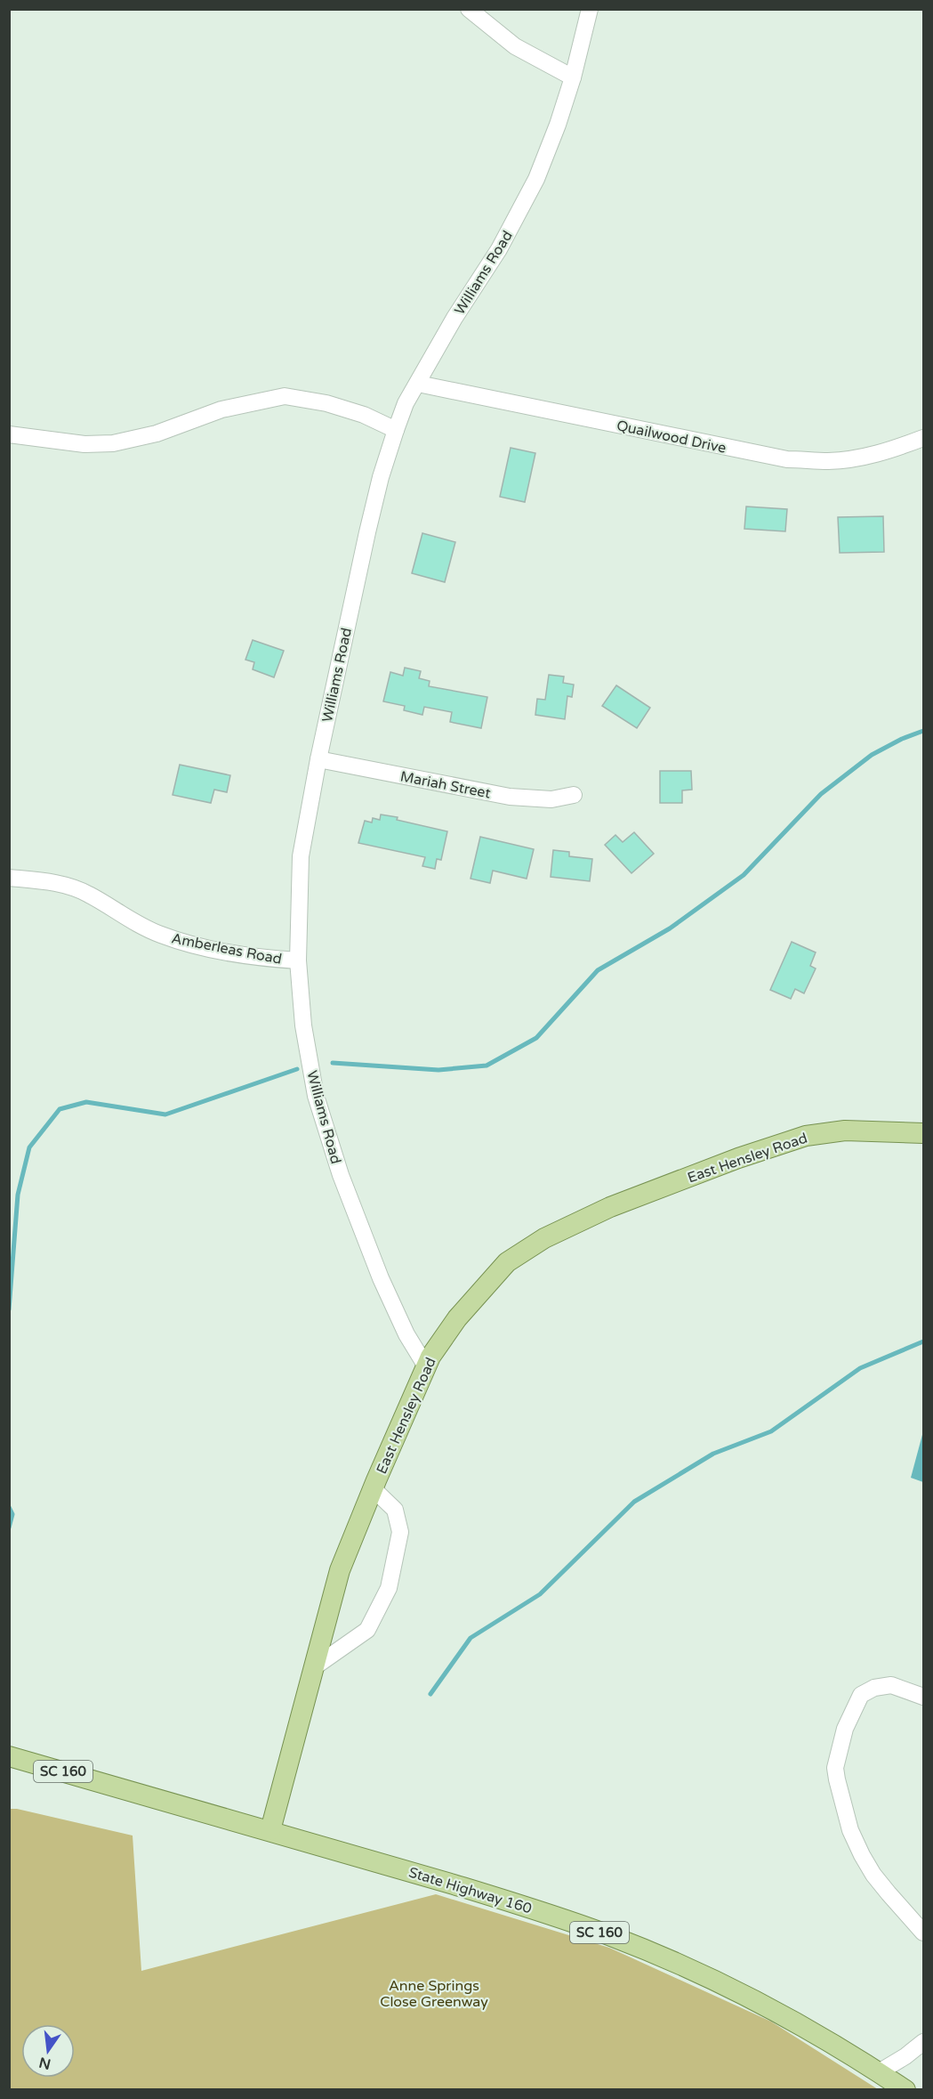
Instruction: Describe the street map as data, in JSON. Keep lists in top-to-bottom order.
{
  "streets": {
    "main road": ["East Hensley Road", "SC 160", "State Highway 160"],
    "street": [
      "Williams Road",
      "Quailwood Drive",
      "Mariah Street",
      "Amberleas Road"
    ]
  },
  "crossings": [
    ["Williams Road", "Quailwood Drive"],
    ["Williams Road", "Mariah Street"],
    ["Williams Road", "Amberleas Road"],
    ["Williams Road", "East Hensley Road"],
    ["East Hensley Road", "State Highway 160"]
  ],
  "parks": ["Anne Springs Close Greenway"],
  "north": "bottom"
}
